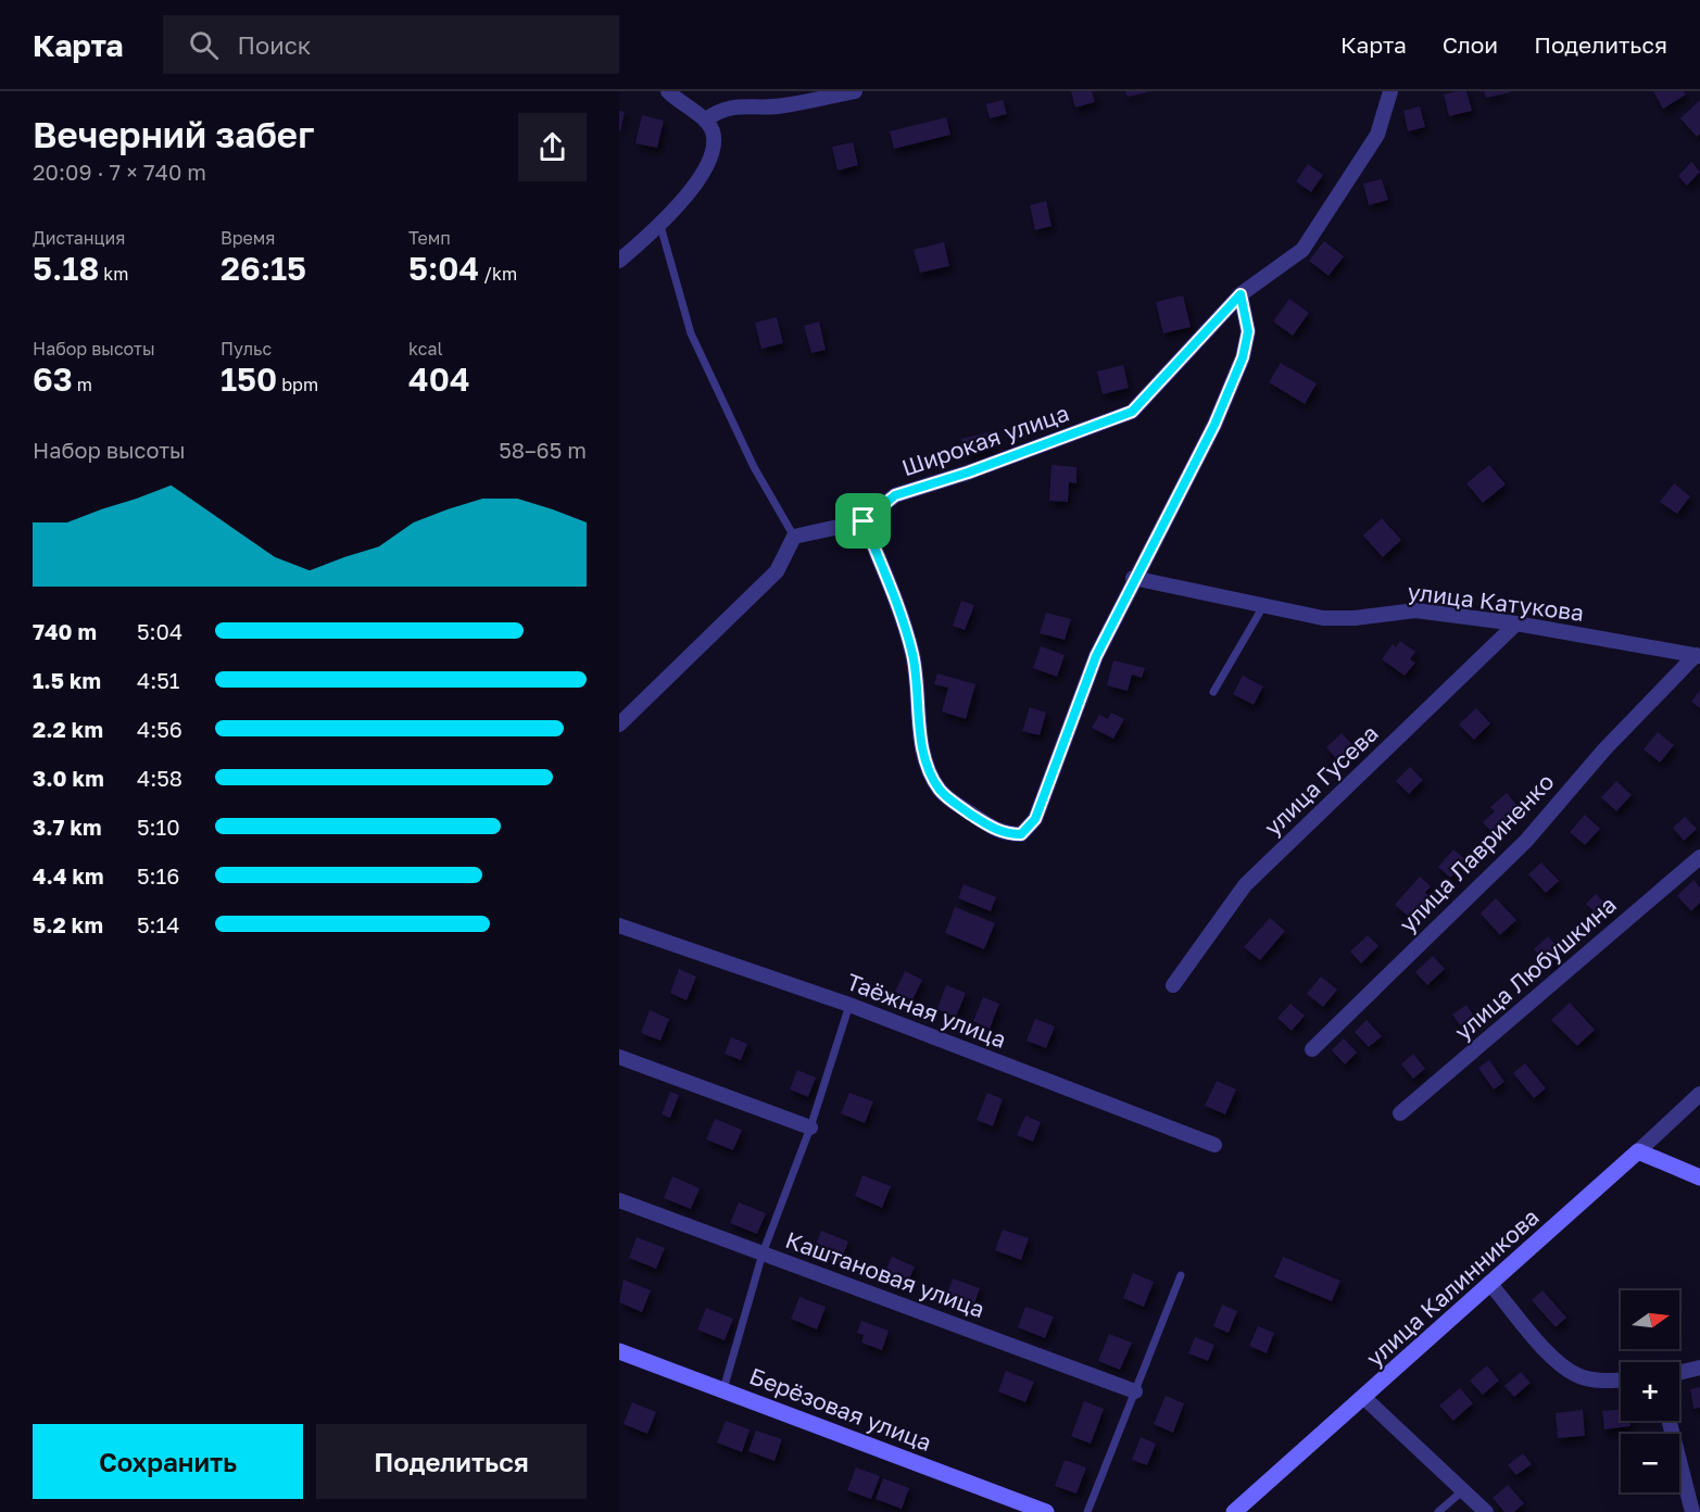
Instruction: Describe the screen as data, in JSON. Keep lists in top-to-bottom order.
{
  "streets": {
    "main road": ["улица Калинникова", "Берёзовая улица"],
    "street": [
      "Широкая улица",
      "улица Катукова",
      "улица Гусева",
      "улица Лавриненко",
      "улица Любушкина",
      "Таёжная улица",
      "Каштановая улица"
    ]
  },
  "crossings": [
    ["улица Катукова", "улица Гусева"],
    ["улица Катукова", "улица Лавриненко"]
  ],
  "north": "right",
  "page": {
    "header": "Карта",
    "search": "Поиск",
    "nav": ["Карта", "Слои", "Поделиться"],
    "heading": ["Вечерний забег", "20:09 · 7 × 740 m"],
    "stats": [
      ["Дистанция", "5.18 km"],
      ["Время", "26:15"],
      ["Темп", "5:04 /km"],
      ["Набор высоты", "63 m"],
      ["Пульс", "150 bpm"],
      ["kcal", "404"]
    ],
    "chart": ["Набор высоты", "58–65 m"],
    "list": [
      {
        "name": "740 m",
        "note": "5:04"
      },
      {
        "name": "1.5 km",
        "note": "4:51"
      },
      {
        "name": "2.2 km",
        "note": "4:56"
      },
      {
        "name": "3.0 km",
        "note": "4:58"
      },
      {
        "name": "3.7 km",
        "note": "5:10"
      },
      {
        "name": "4.4 km",
        "note": "5:16"
      },
      {
        "name": "5.2 km",
        "note": "5:14"
      }
    ],
    "map_buttons": ["+", "−"],
    "buttons": ["Сохранить", "Поделиться"]
  }
}
